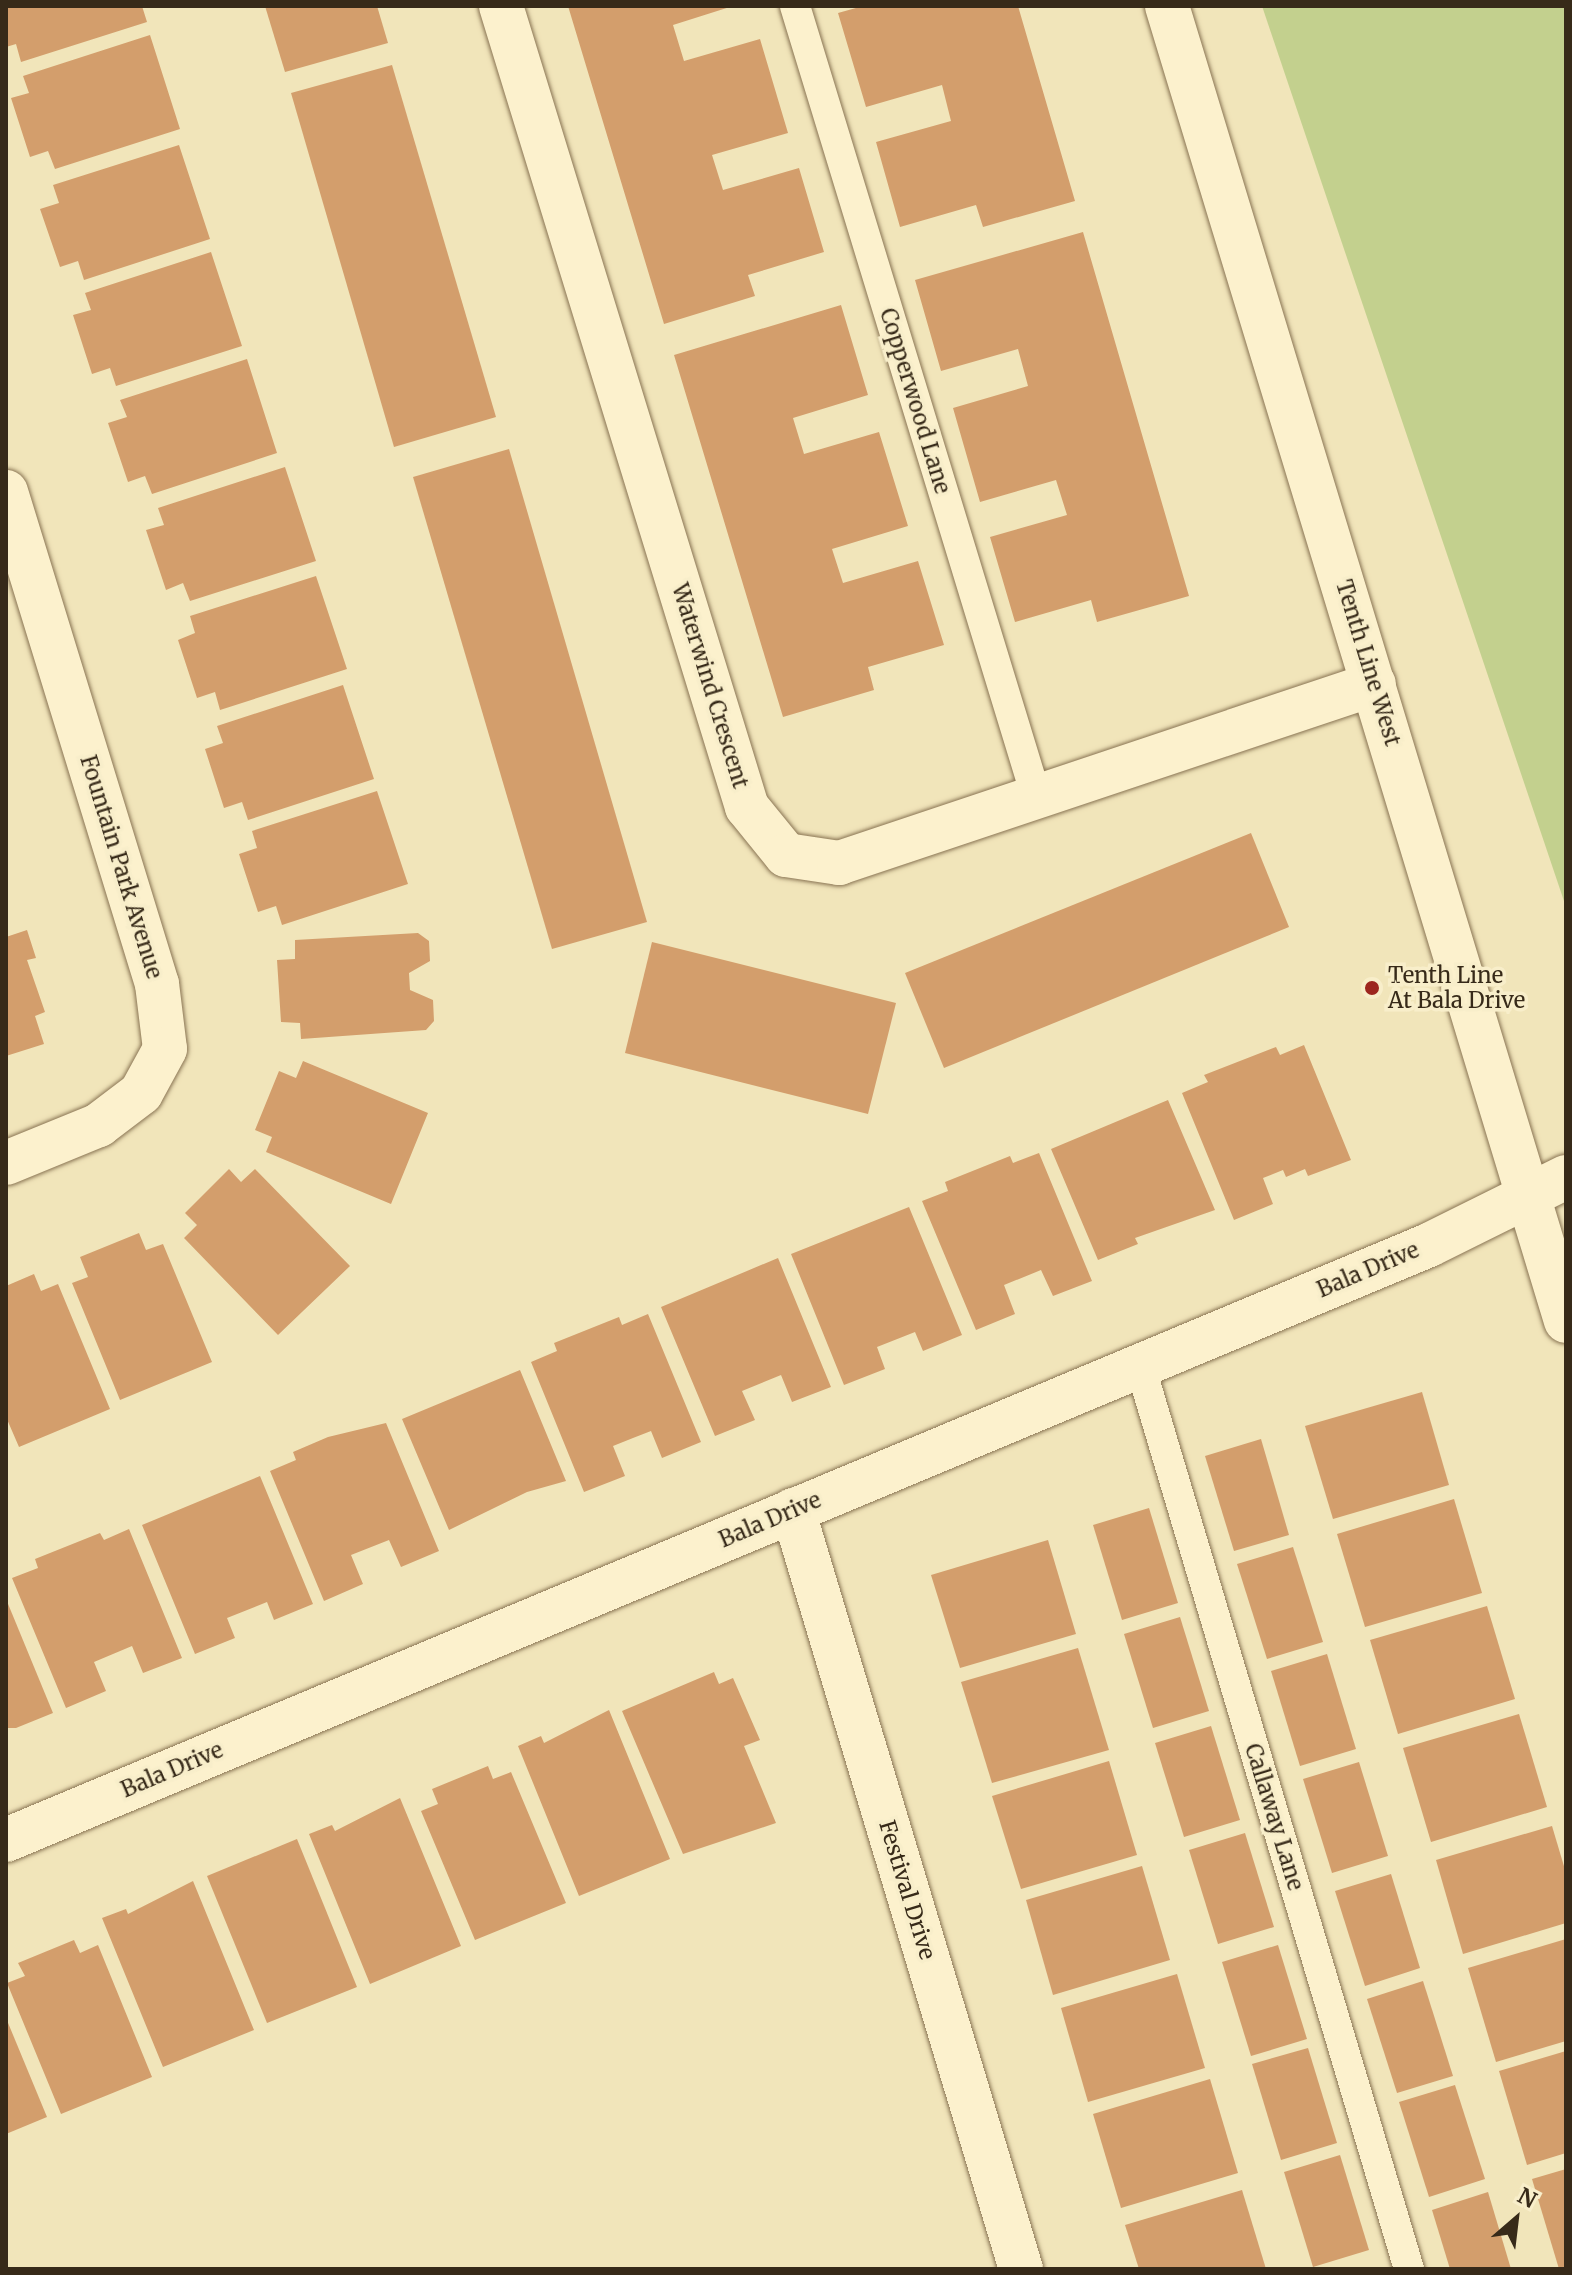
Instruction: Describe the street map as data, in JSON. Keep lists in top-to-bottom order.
{
  "streets": {
    "street": [
      "Tenth Line West",
      "Waterwind Crescent",
      "Fountain Park Avenue",
      "Bala Drive",
      "Festival Drive"
    ],
    "lane": ["Copperwood Lane", "Callaway Lane"]
  },
  "crossings": [
    ["Copperwood Lane", "Waterwind Crescent"],
    ["Tenth Line West", "Waterwind Crescent"],
    ["Tenth Line West", "Bala Drive"],
    ["Bala Drive", "Callaway Lane"],
    ["Bala Drive", "Festival Drive"]
  ],
  "places": ["Tenth Line At Bala Drive"],
  "north": "top right"
}
